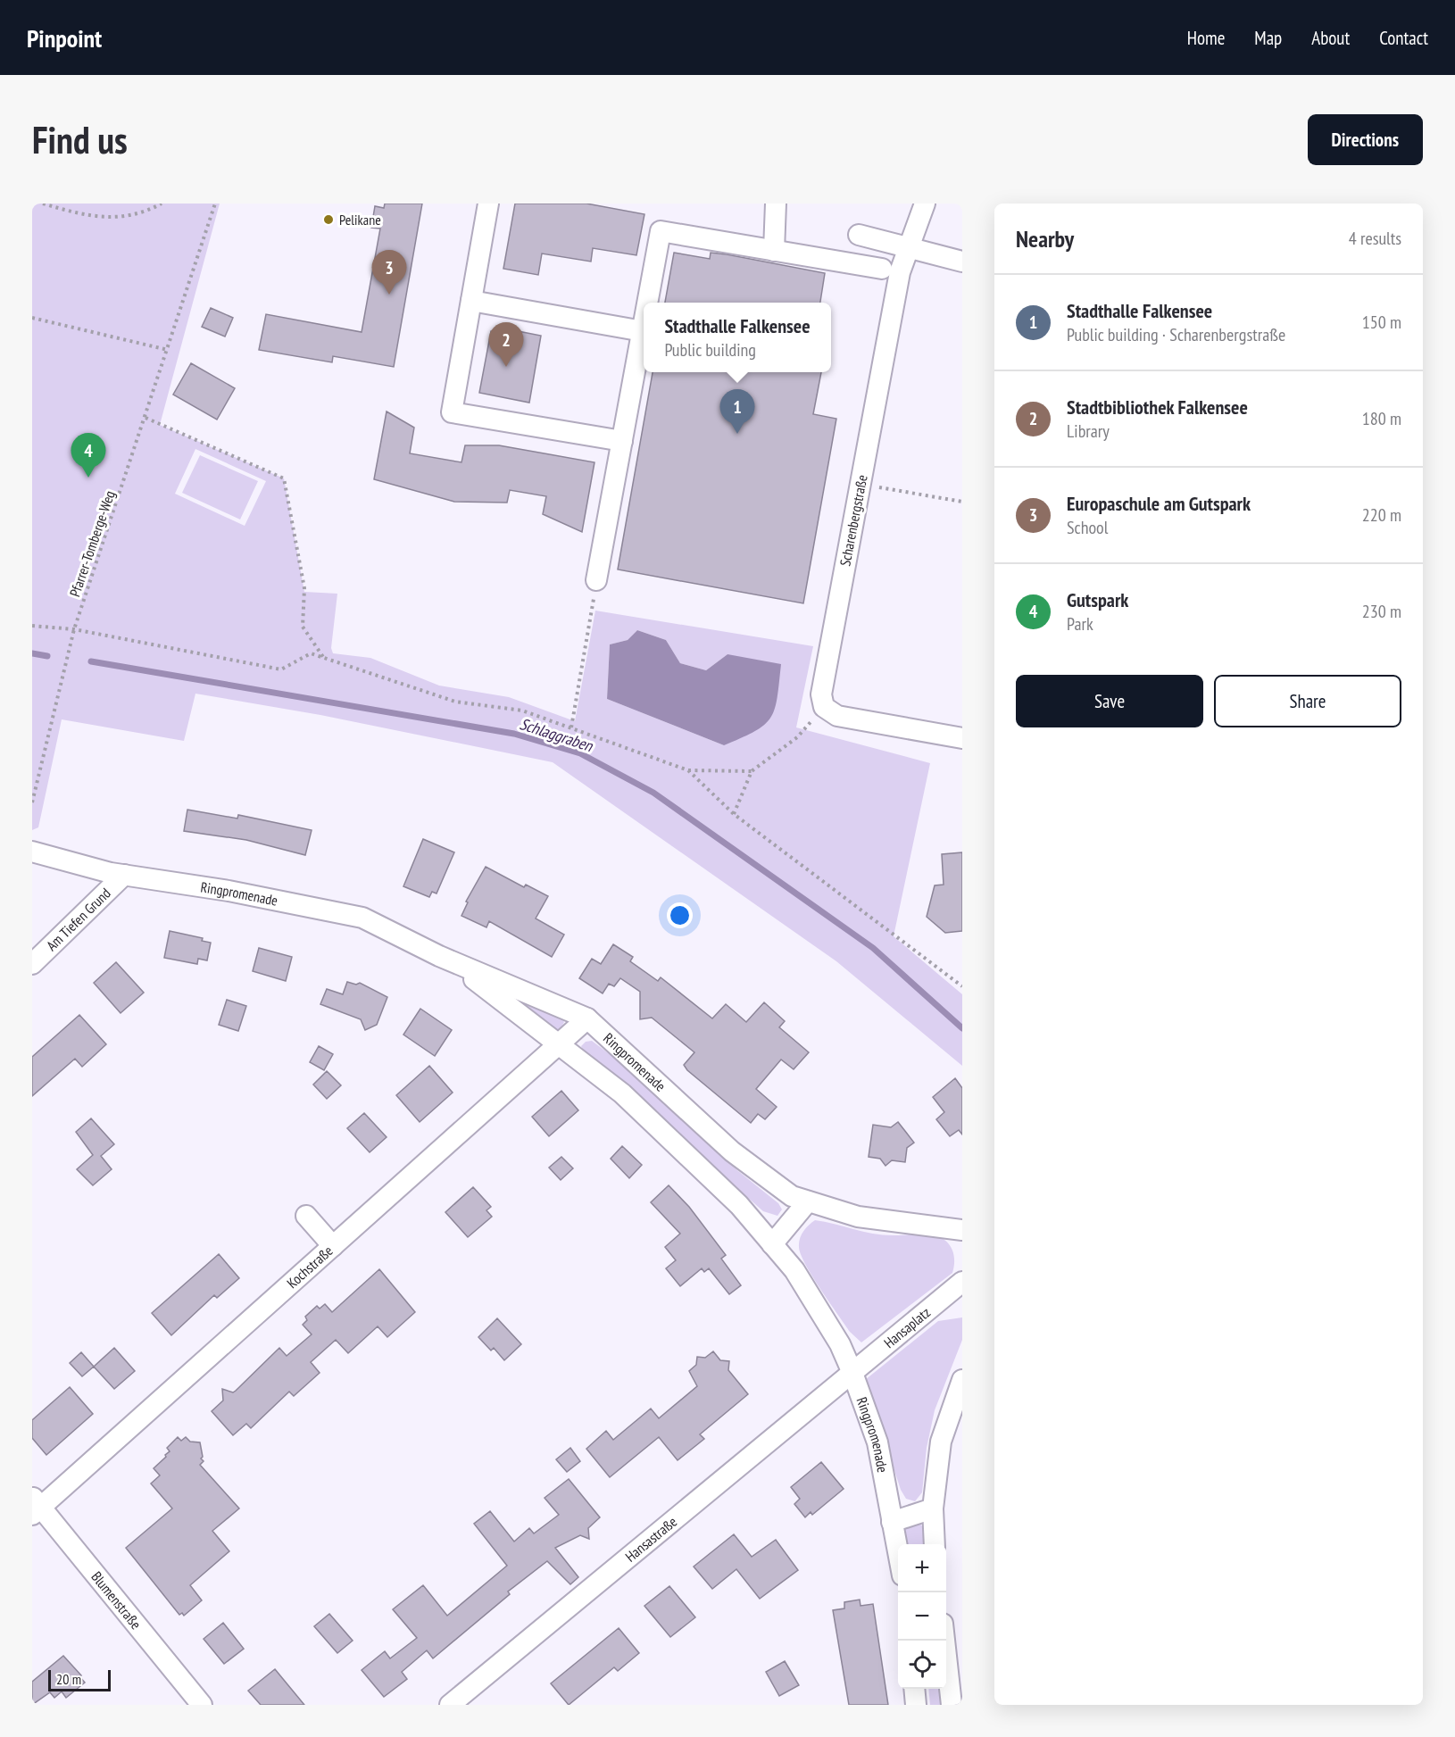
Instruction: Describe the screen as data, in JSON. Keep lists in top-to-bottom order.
{
  "streets": {
    "street": [
      "Scharenbergstraße",
      "Ringpromenade",
      "Am Tiefen Grund",
      "Kochstraße",
      "Hansaplatz",
      "Hansastraße",
      "Blumenstraße"
    ],
    "path": ["Pfarrer-Tomberge-Weg"]
  },
  "crossings": [
    ["Ringpromenade", "Am Tiefen Grund"],
    ["Ringpromenade", "Kochstraße"],
    ["Ringpromenade", "Hansaplatz"],
    ["Ringpromenade", "Hansastraße"],
    ["Kochstraße", "Blumenstraße"],
    ["Hansaplatz", "Hansastraße"]
  ],
  "water": ["Schlaggraben"],
  "places": ["Pelikane"],
  "scale_bar": "20 m",
  "page": {
    "header": "Pinpoint",
    "nav": [
      "Home",
      "Map",
      "About",
      "Contact"
    ],
    "buttons": [
      "Directions",
      ["Save", "Share"]
    ],
    "title": "Find us",
    "heading": ["Nearby", "4 results"],
    "pins": [
      "3",
      "2",
      "1",
      "4"
    ],
    "list": [
      {
        "mark": "1",
        "name": "Stadthalle Falkensee",
        "note": "Public building · Scharenbergstraße",
        "value": "150 m"
      },
      {
        "mark": "2",
        "name": "Stadtbibliothek Falkensee",
        "note": "Library",
        "value": "180 m"
      },
      {
        "mark": "3",
        "name": "Europaschule am Gutspark",
        "note": "School",
        "value": "220 m"
      },
      {
        "mark": "4",
        "name": "Gutspark",
        "note": "Park",
        "value": "230 m"
      }
    ],
    "popup": ["Stadthalle Falkensee", "Public building"],
    "map_buttons": ["+", "−"],
    "scale": "20 m"
  }
}
